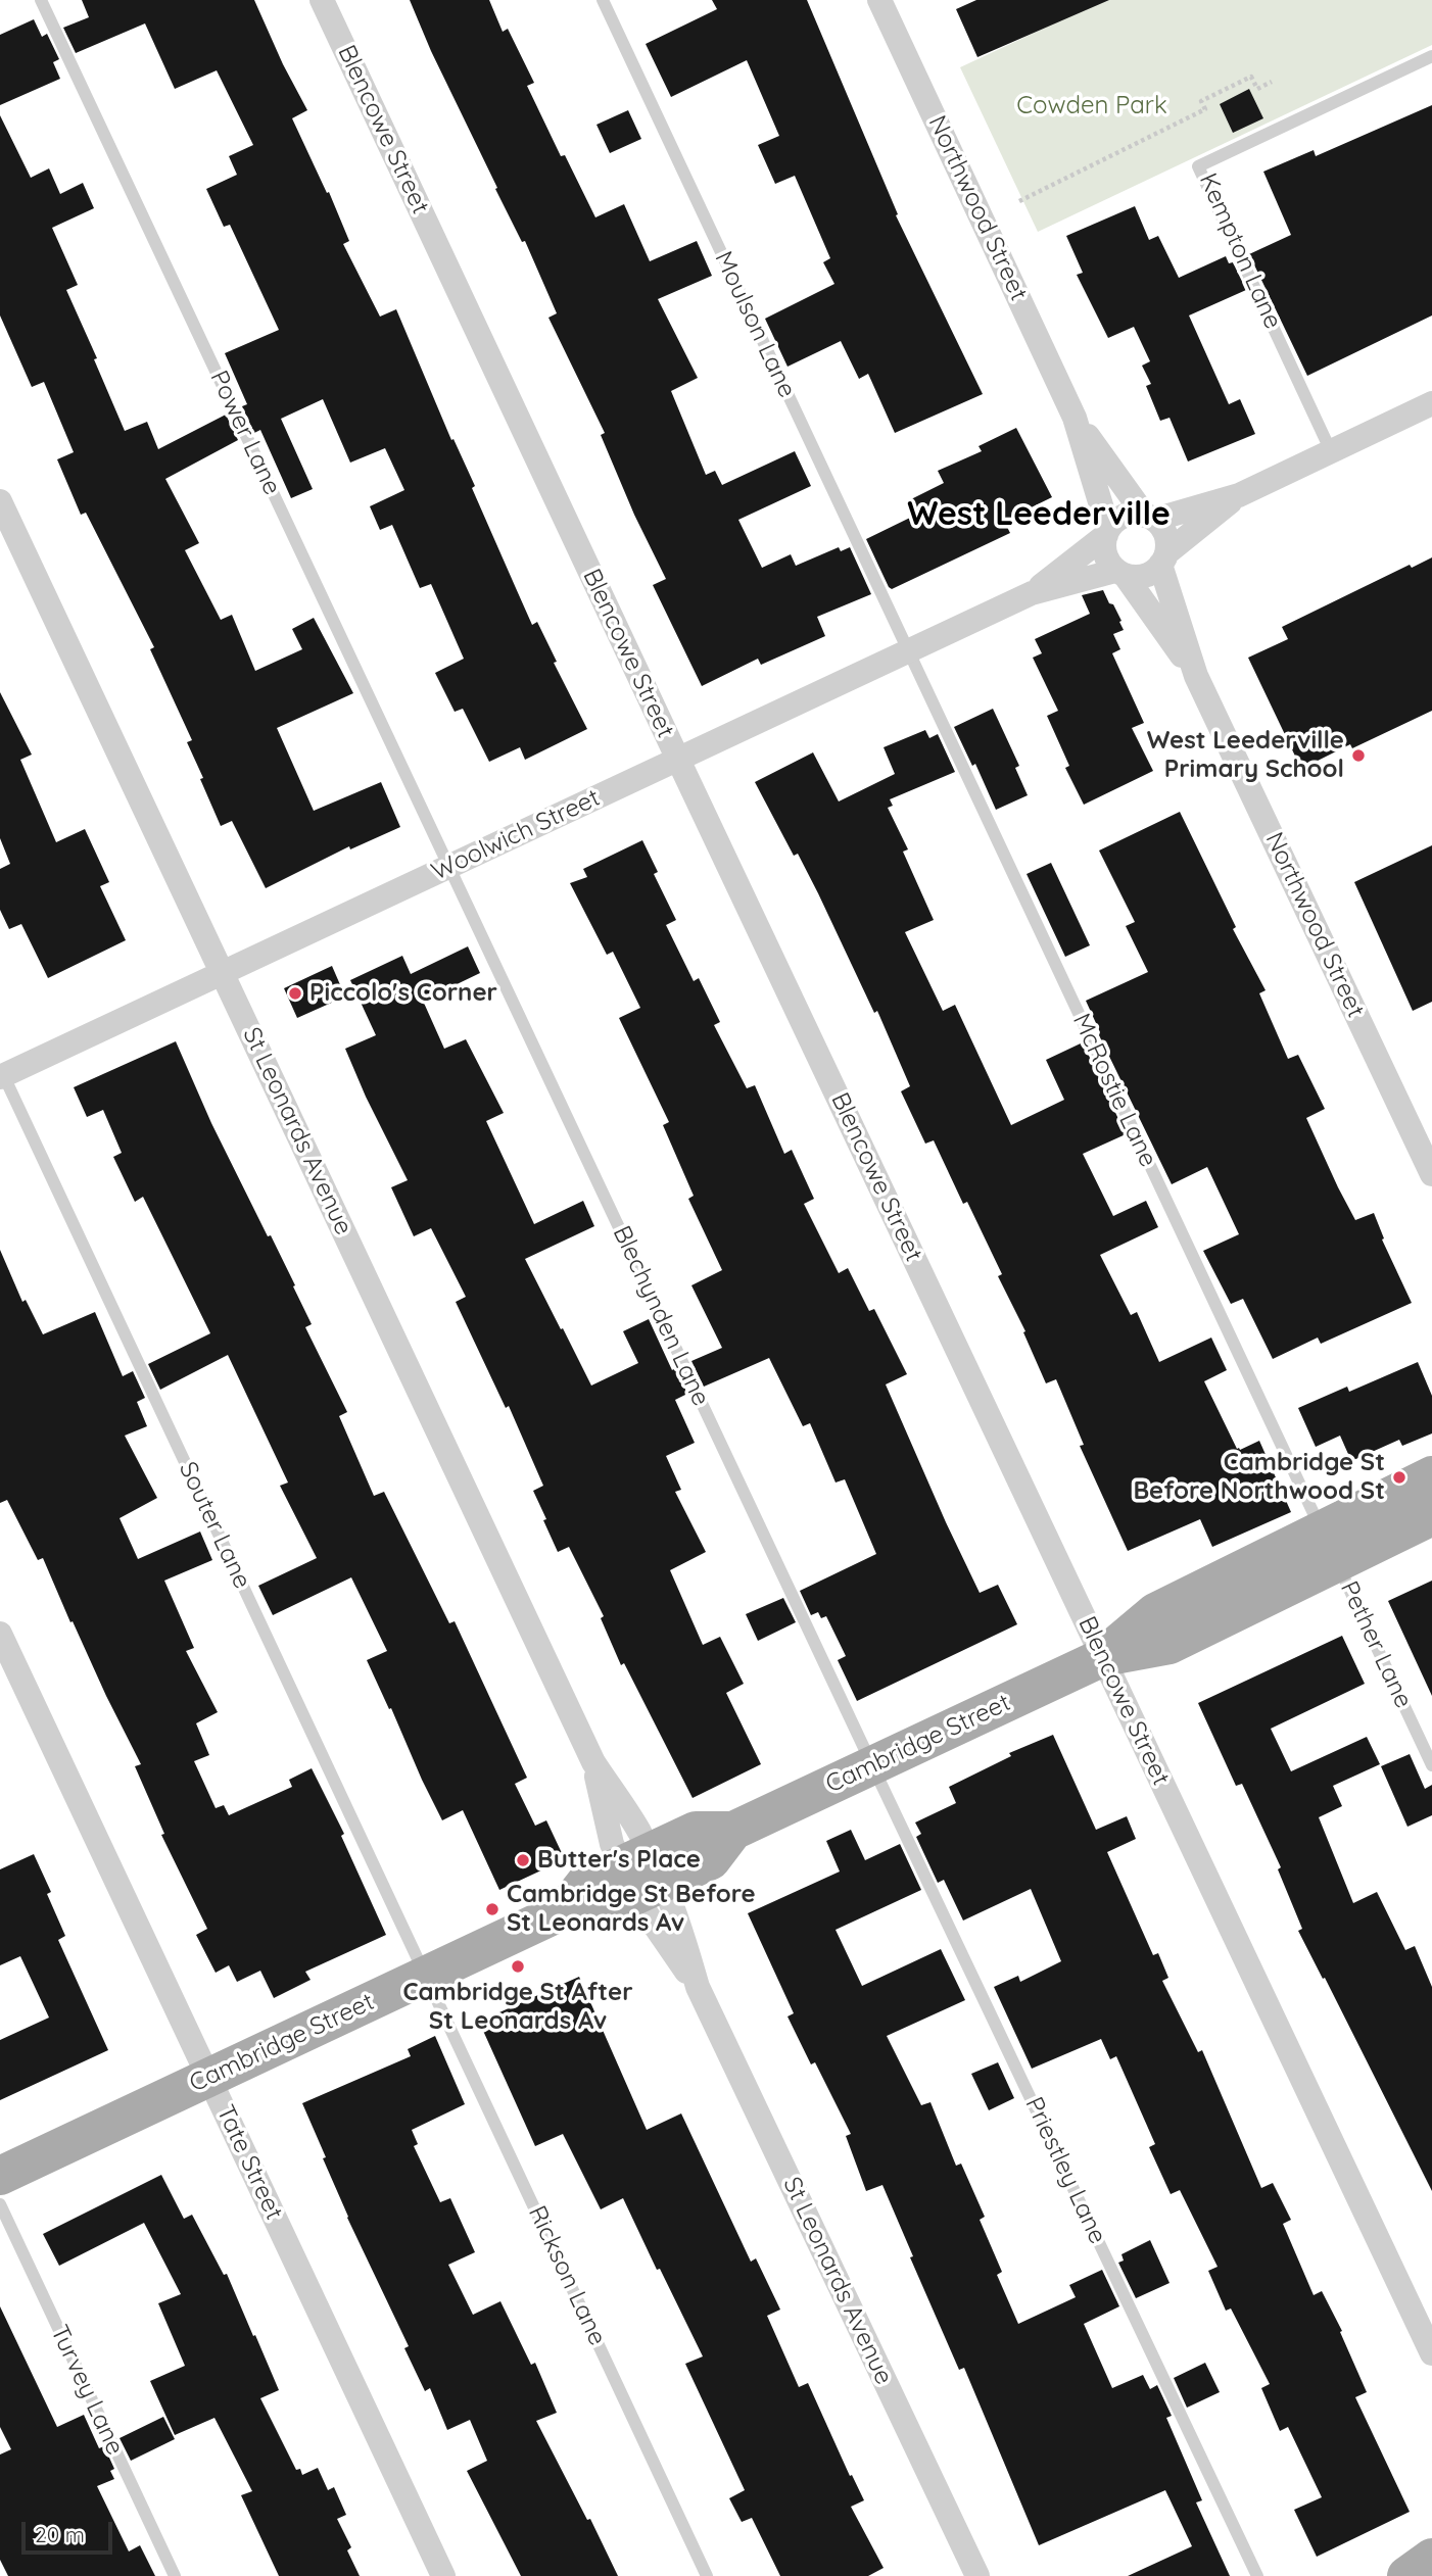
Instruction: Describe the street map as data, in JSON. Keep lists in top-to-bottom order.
{
  "streets": {
    "main road": ["Cambridge Street"],
    "street": [
      "Blencowe Street",
      "Northwood Street",
      "Woolwich Street",
      "St Leonards Avenue",
      "Tate Street"
    ],
    "lane": [
      "Kempton Lane",
      "Moulson Lane",
      "Power Lane",
      "McRostie Lane",
      "Blechynden Lane",
      "Souter Lane",
      "Pether Lane",
      "Priestley Lane",
      "Rickson Lane",
      "Turvey Lane"
    ]
  },
  "crossings": [
    ["Blencowe Street", "Woolwich Street"],
    ["Blencowe Street", "Cambridge Street"],
    ["Northwood Street", "Woolwich Street"],
    ["Moulson Lane", "Woolwich Street"],
    ["Moulson Lane", "McRostie Lane"],
    ["Power Lane", "Woolwich Street"],
    ["Power Lane", "Blechynden Lane"],
    ["Woolwich Street", "McRostie Lane"],
    ["Woolwich Street", "St Leonards Avenue"],
    ["Woolwich Street", "Blechynden Lane"],
    ["Woolwich Street", "Souter Lane"],
    ["McRostie Lane", "Pether Lane"],
    ["McRostie Lane", "Cambridge Street"],
    ["St Leonards Avenue", "Cambridge Street"],
    ["Blechynden Lane", "Cambridge Street"],
    ["Blechynden Lane", "Priestley Lane"],
    ["Souter Lane", "Cambridge Street"],
    ["Souter Lane", "Rickson Lane"],
    ["Pether Lane", "Cambridge Street"],
    ["Cambridge Street", "Tate Street"],
    ["Cambridge Street", "Priestley Lane"],
    ["Cambridge Street", "Rickson Lane"]
  ],
  "districts": ["West Leederville"],
  "parks": ["Cowden Park"],
  "places": [
    "West Leederville Primary School",
    "Piccolo's Corner",
    "Cambridge St Before Northwood St",
    "Butter's Place",
    "Cambridge St Before St Leonards Av",
    "Cambridge St After St Leonards Av"
  ],
  "scale_bar": "20 m"
}
